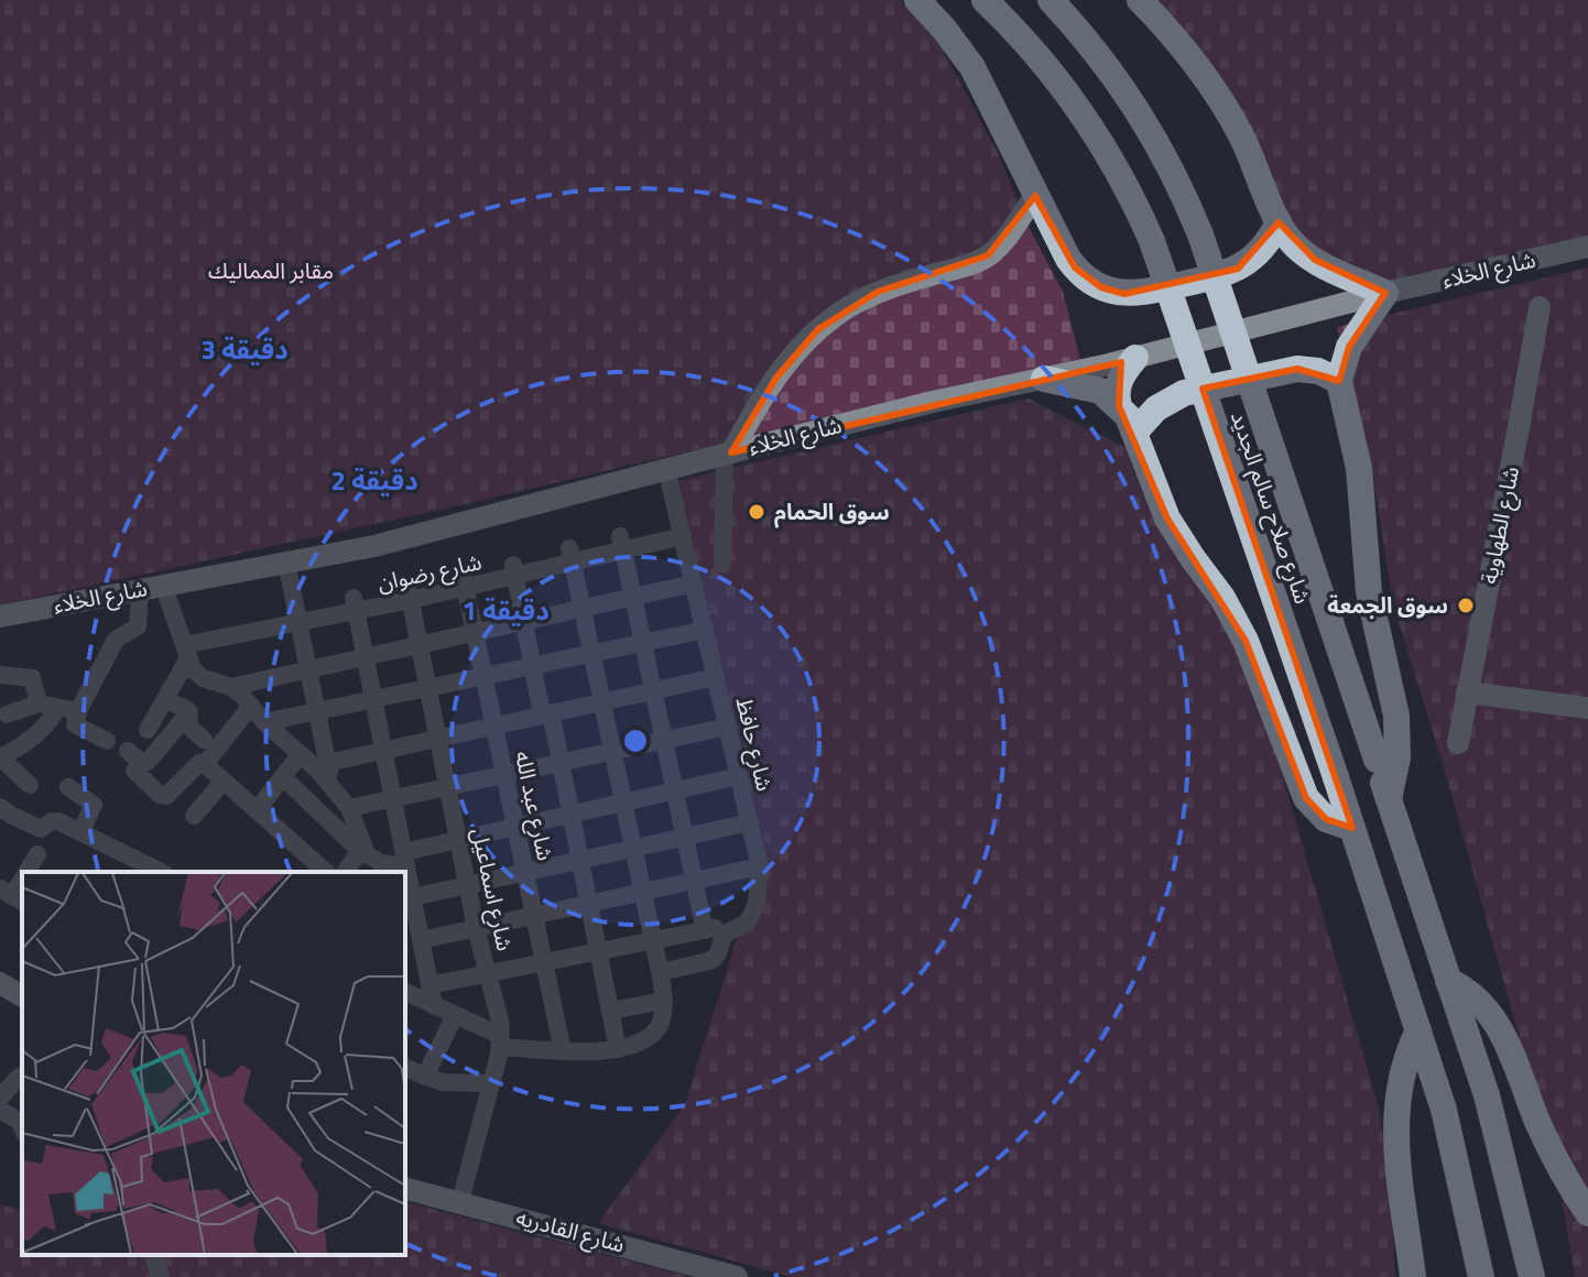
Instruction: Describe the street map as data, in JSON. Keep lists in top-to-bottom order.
{
  "streets": {
    "highway": ["شارع صلاح سالم الجديد"],
    "street": [
      "شارع الخلاء",
      "شارع الطهاوية",
      "شارع رضوان",
      "شارع حافظ",
      "شارع عبد الله",
      "شارع اسماعيل",
      "شارع القادريه"
    ]
  },
  "crossings": [
    ["شارع الخلاء", "شارع حافظ"],
    ["شارع رضوان", "شارع حافظ"],
    ["شارع رضوان", "شارع عبد الله"],
    ["شارع رضوان", "شارع اسماعيل"],
    ["شارع اسماعيل", "شارع القادريه"]
  ],
  "parks": ["مقابر المماليك"],
  "places": ["سوق الحمام", "سوق الجمعة"],
  "rings": ["3 دقيقة", "2 دقيقة", "1 دقيقة"]
}
